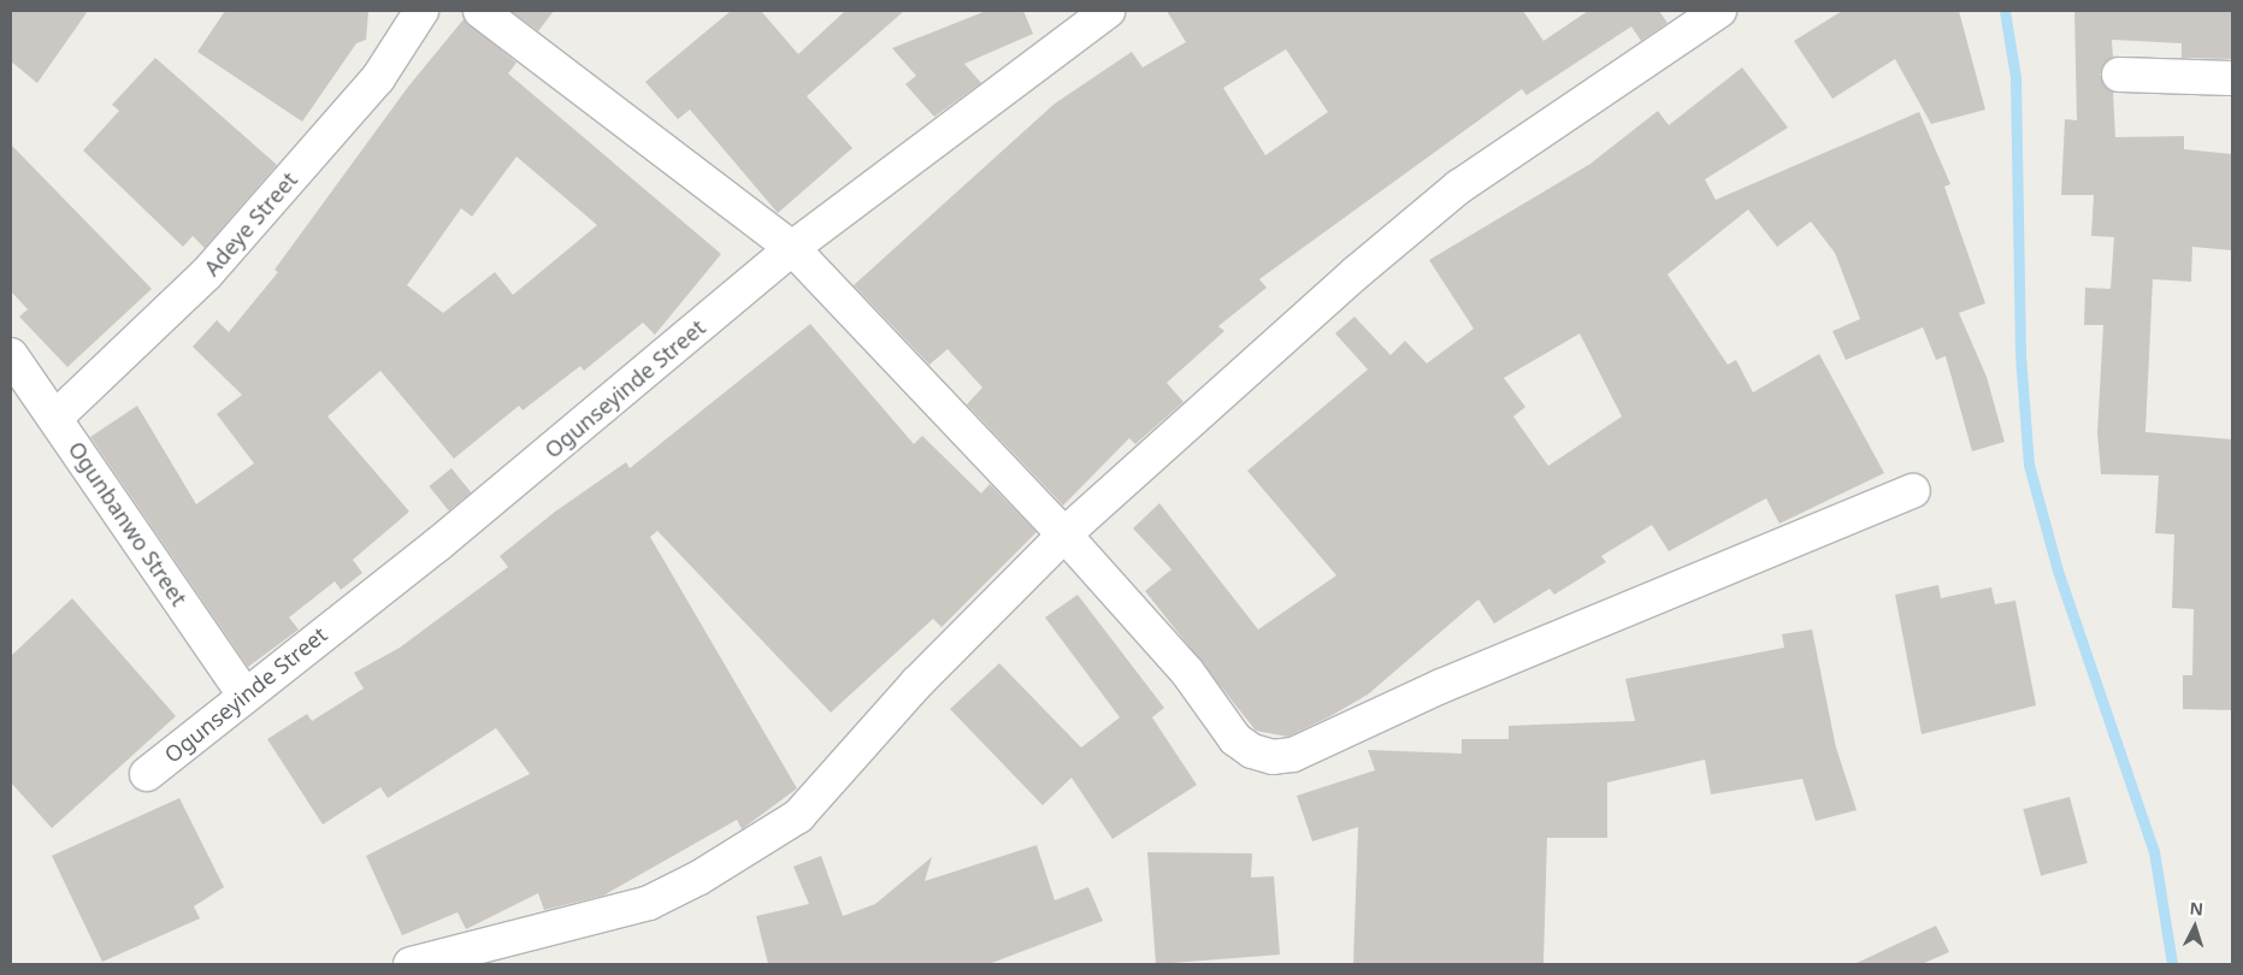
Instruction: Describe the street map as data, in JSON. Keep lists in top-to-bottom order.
{
  "streets": {
    "street": ["Adeye Street", "Ogunseyinde Street", "Ogunbanwo Street"]
  },
  "crossings": [
    ["Adeye Street", "Ogunbanwo Street"],
    ["Ogunseyinde Street", "Ogunbanwo Street"]
  ],
  "north": "top"
}
